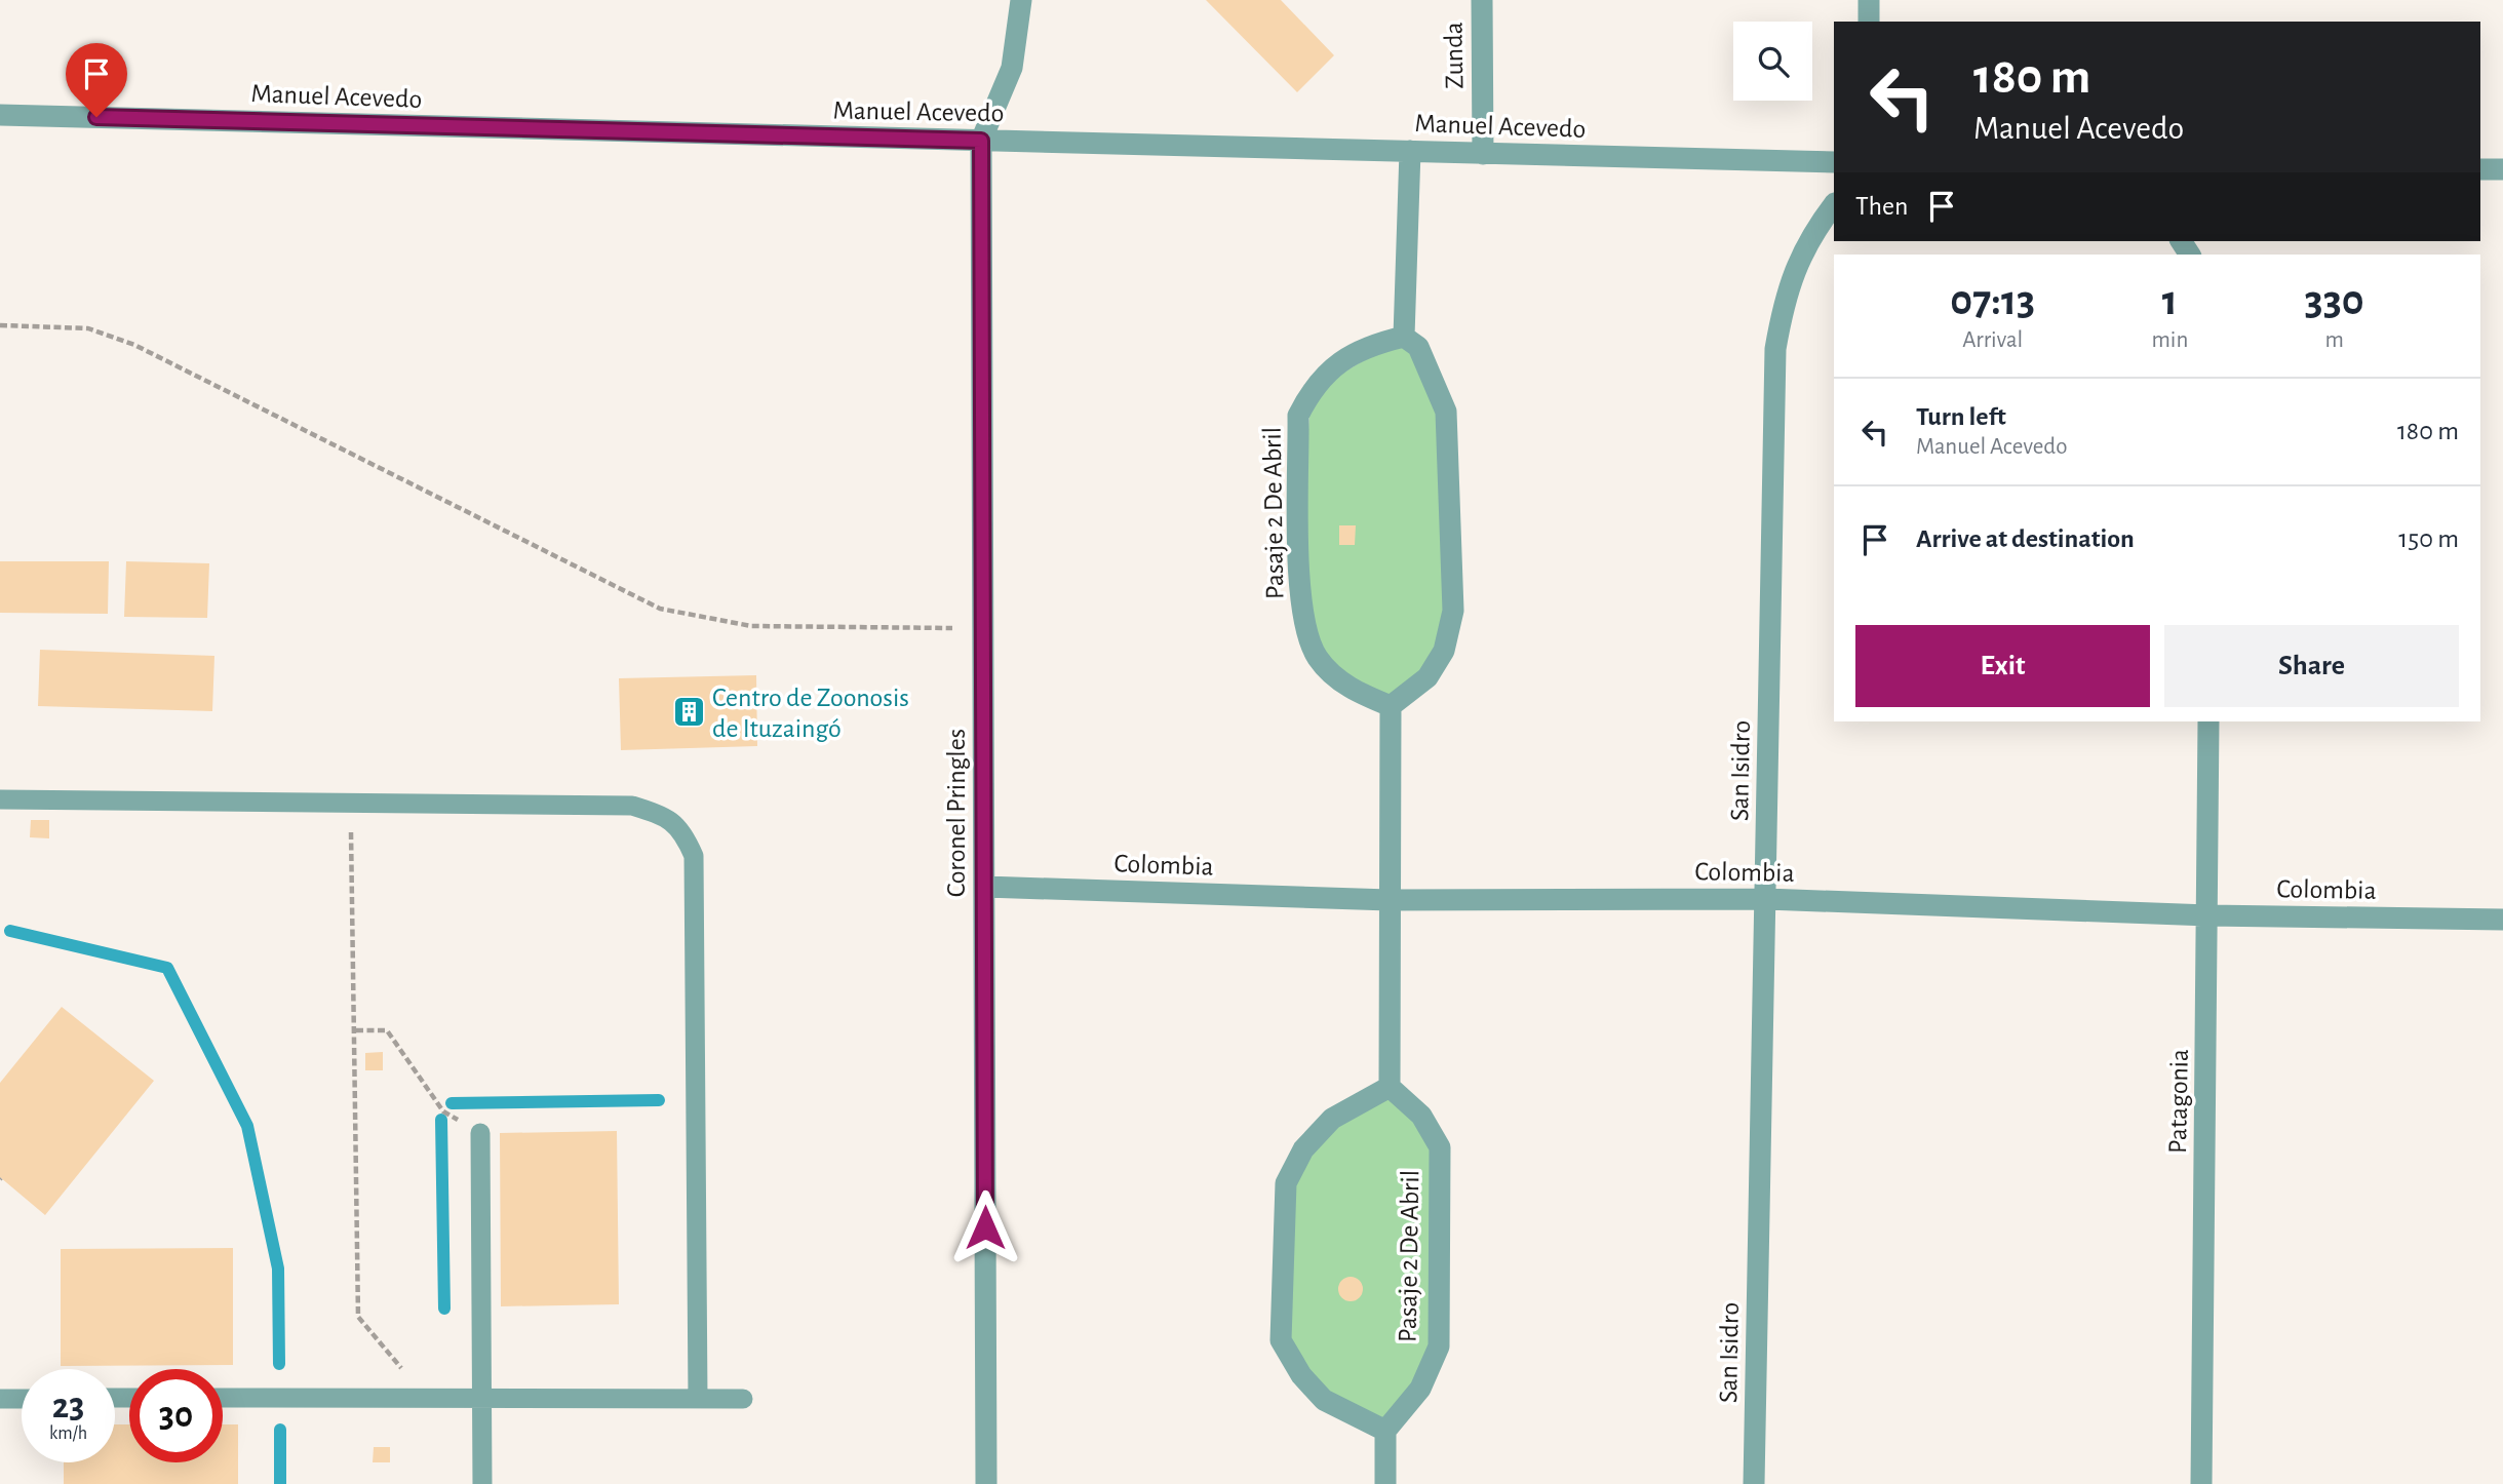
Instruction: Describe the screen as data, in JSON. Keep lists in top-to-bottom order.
{
  "streets": {
    "street": [
      "Zunda",
      "Manuel Acevedo",
      "Pasaje 2 De Abril",
      "San Isidro",
      "Coronel Pringles",
      "Colombia",
      "Patagonia"
    ]
  },
  "crossings": [
    ["Zunda", "Manuel Acevedo"],
    ["Manuel Acevedo", "Coronel Pringles"],
    ["San Isidro", "Colombia"],
    ["Coronel Pringles", "Colombia"],
    ["Colombia", "Patagonia"]
  ],
  "places": {
    "building": ["Centro de Zoonosis de Ituzaingó"]
  },
  "page": {
    "turn": ["180 m", "Manuel Acevedo"],
    "then": "Then",
    "eta": [
      "07:13",
      "Arrival",
      "1",
      "min",
      "330",
      "m"
    ],
    "list": [
      {
        "name": "Turn left",
        "note": "Manuel Acevedo",
        "value": "180 m"
      },
      {
        "name": "Arrive at destination",
        "value": "150 m"
      }
    ],
    "buttons": ["Exit", "Share"],
    "speed": "23 km/h",
    "limit": "30"
  }
}
